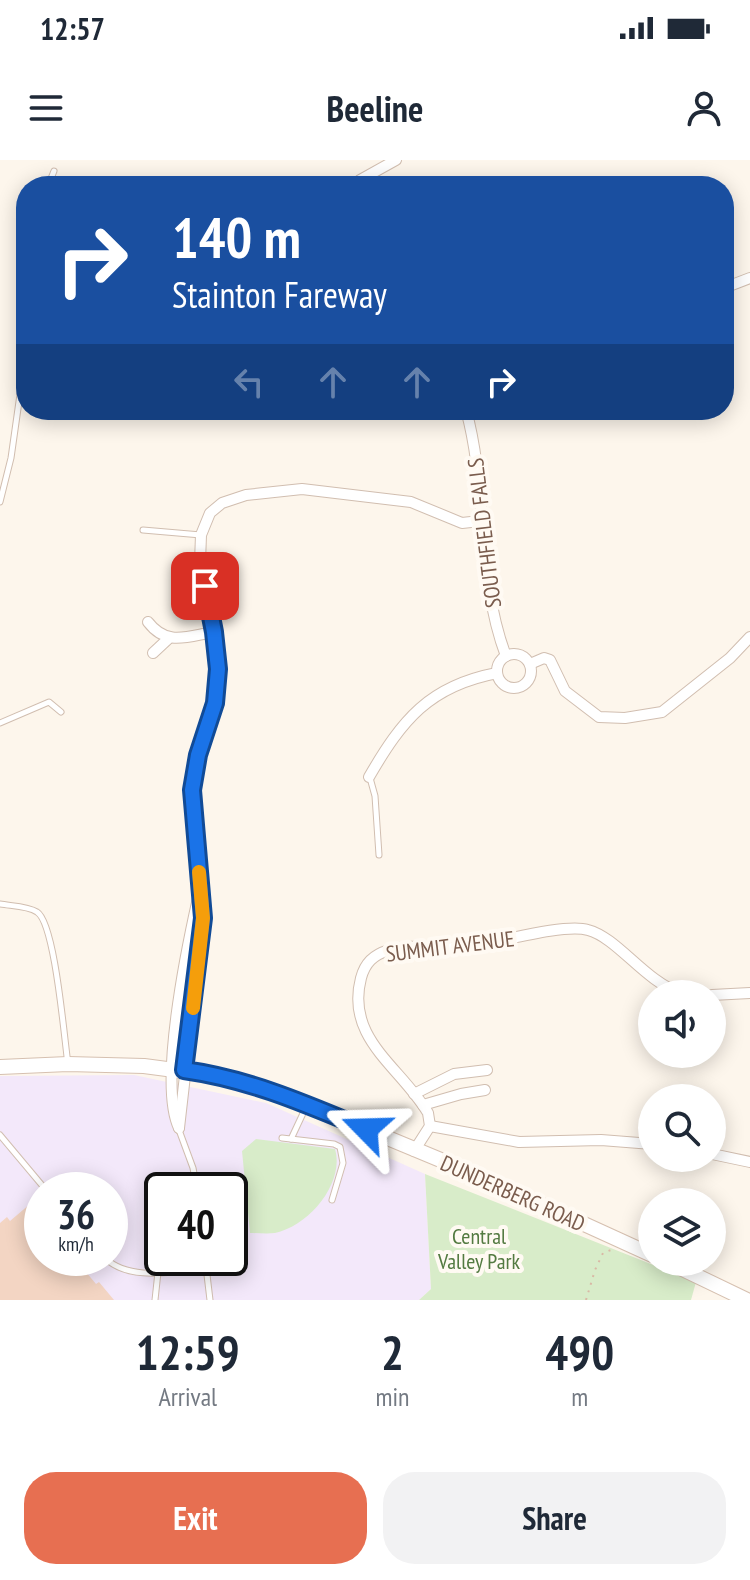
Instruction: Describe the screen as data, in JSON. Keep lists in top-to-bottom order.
{
  "streets": {
    "street": ["SOUTHFIELD FALLS", "SUMMIT AVENUE", "DUNDERBERG ROAD"]
  },
  "parks": ["Central Valley Park"],
  "page": {
    "status": "12:57",
    "header": "Beeline",
    "turn": ["140 m", "Stainton Fareway"],
    "speed": "36 km/h",
    "limit": "40",
    "eta": [
      "12:59",
      "Arrival",
      "2",
      "min",
      "490",
      "m"
    ],
    "buttons": ["Exit", "Share"]
  }
}
